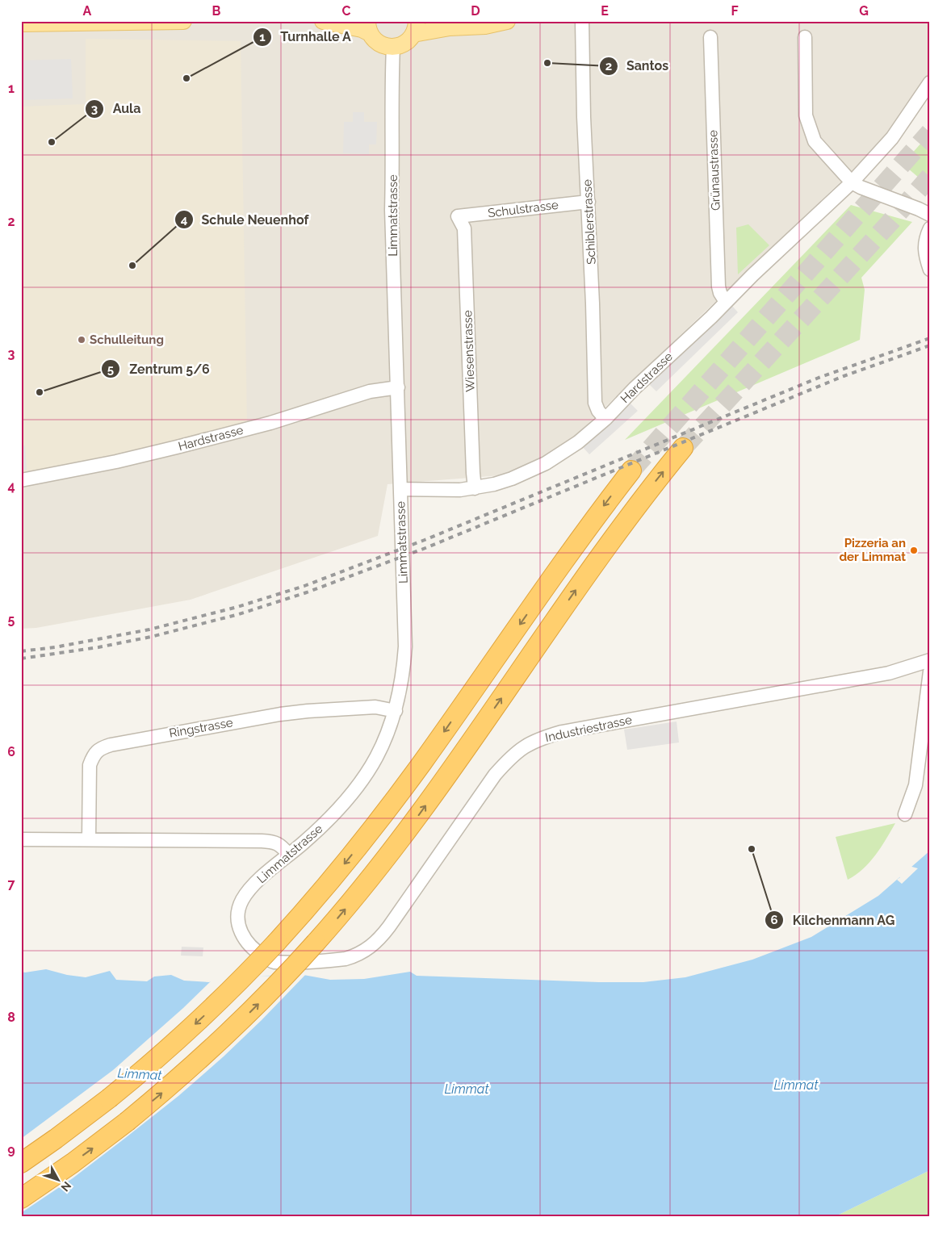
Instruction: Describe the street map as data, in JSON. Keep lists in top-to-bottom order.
{
  "streets": {
    "street": [
      "Grünaustrasse",
      "Schulstrasse",
      "Limmatstrasse",
      "Schiblerstrasse",
      "Wiesenstrasse",
      "Hardstrasse",
      "Ringstrasse",
      "Industriestrasse"
    ]
  },
  "crossings": [
    ["Grünaustrasse", "Hardstrasse"],
    ["Schulstrasse", "Schiblerstrasse"],
    ["Schulstrasse", "Wiesenstrasse"],
    ["Limmatstrasse", "Hardstrasse"],
    ["Limmatstrasse", "Ringstrasse"],
    ["Limmatstrasse", "Industriestrasse"],
    ["Schiblerstrasse", "Hardstrasse"],
    ["Wiesenstrasse", "Hardstrasse"]
  ],
  "water": ["Limmat"],
  "places": [
    "Santos",
    "Turnhalle A",
    "Aula",
    "Schule Neuenhof",
    "Schulleitung",
    "Zentrum 5/6",
    "Pizzeria an der Limmat",
    "Kilchenmann AG"
  ],
  "north": "bottom right",
  "grid": {
    "columns": [
      "A",
      "B",
      "C",
      "D",
      "E",
      "F",
      "G"
    ],
    "rows": [
      "1",
      "2",
      "3",
      "4",
      "5",
      "6",
      "7",
      "8",
      "9"
    ]
  }
}
